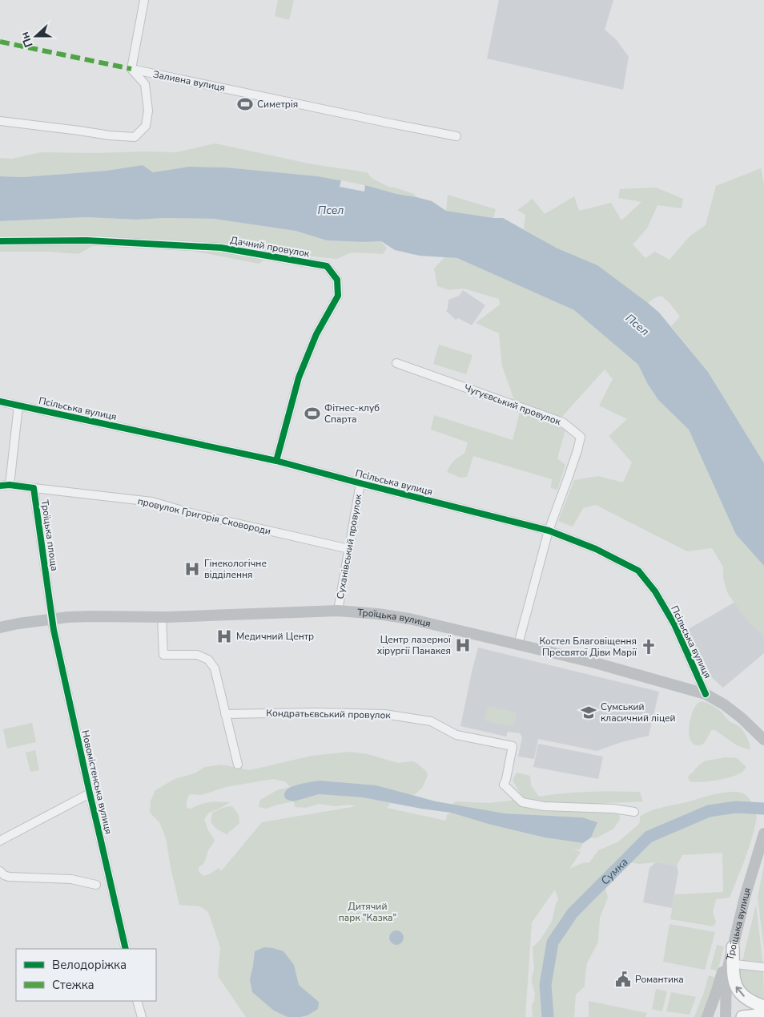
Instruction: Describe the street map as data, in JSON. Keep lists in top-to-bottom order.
{
  "streets": {
    "main road": ["Троїцька вулиця"],
    "street": [
      "Заливна вулиця",
      "Дачний провулок",
      "Чугуєвський провулок",
      "Псільська вулиця",
      "провулок Григорія Сковороди",
      "Троїцька площа",
      "Суханівський провулок",
      "Кондратьєвський провулок",
      "Новомістенська вулиця"
    ]
  },
  "crossings": [
    ["Дачний провулок", "Псільська вулиця"],
    ["Чугуєвський провулок", "Псільська вулиця"],
    ["Чугуєвський провулок", "Троїцька вулиця"],
    ["Псільська вулиця", "Суханівський провулок"],
    ["Псільська вулиця", "Троїцька вулиця"],
    ["провулок Григорія Сковороди", "Троїцька площа"],
    ["провулок Григорія Сковороди", "Суханівський провулок"],
    ["Троїцька площа", "Троїцька вулиця"],
    ["Троїцька площа", "Новомістенська вулиця"],
    ["Суханівський провулок", "Троїцька вулиця"],
    ["Троїцька вулиця", "Новомістенська вулиця"]
  ],
  "water": ["Псел", "Сумка"],
  "parks": ["Дитячий парк \"Казка\""],
  "places": {
    "sports": ["Симетрія", "Фітнес-клуб Спарта"],
    "hospital": ["Гінекологічне відділення", "Медичний Центр", "Центр лазерної хірургії Панакея"],
    "church": ["Костел Благовіщення Пресвятої Діви Марії"],
    "school or university": ["Сумський класичний ліцей"],
    "public building": ["Романтика"]
  },
  "legend": ["Велодоріжка", "Стежка"],
  "north": "left"
}
